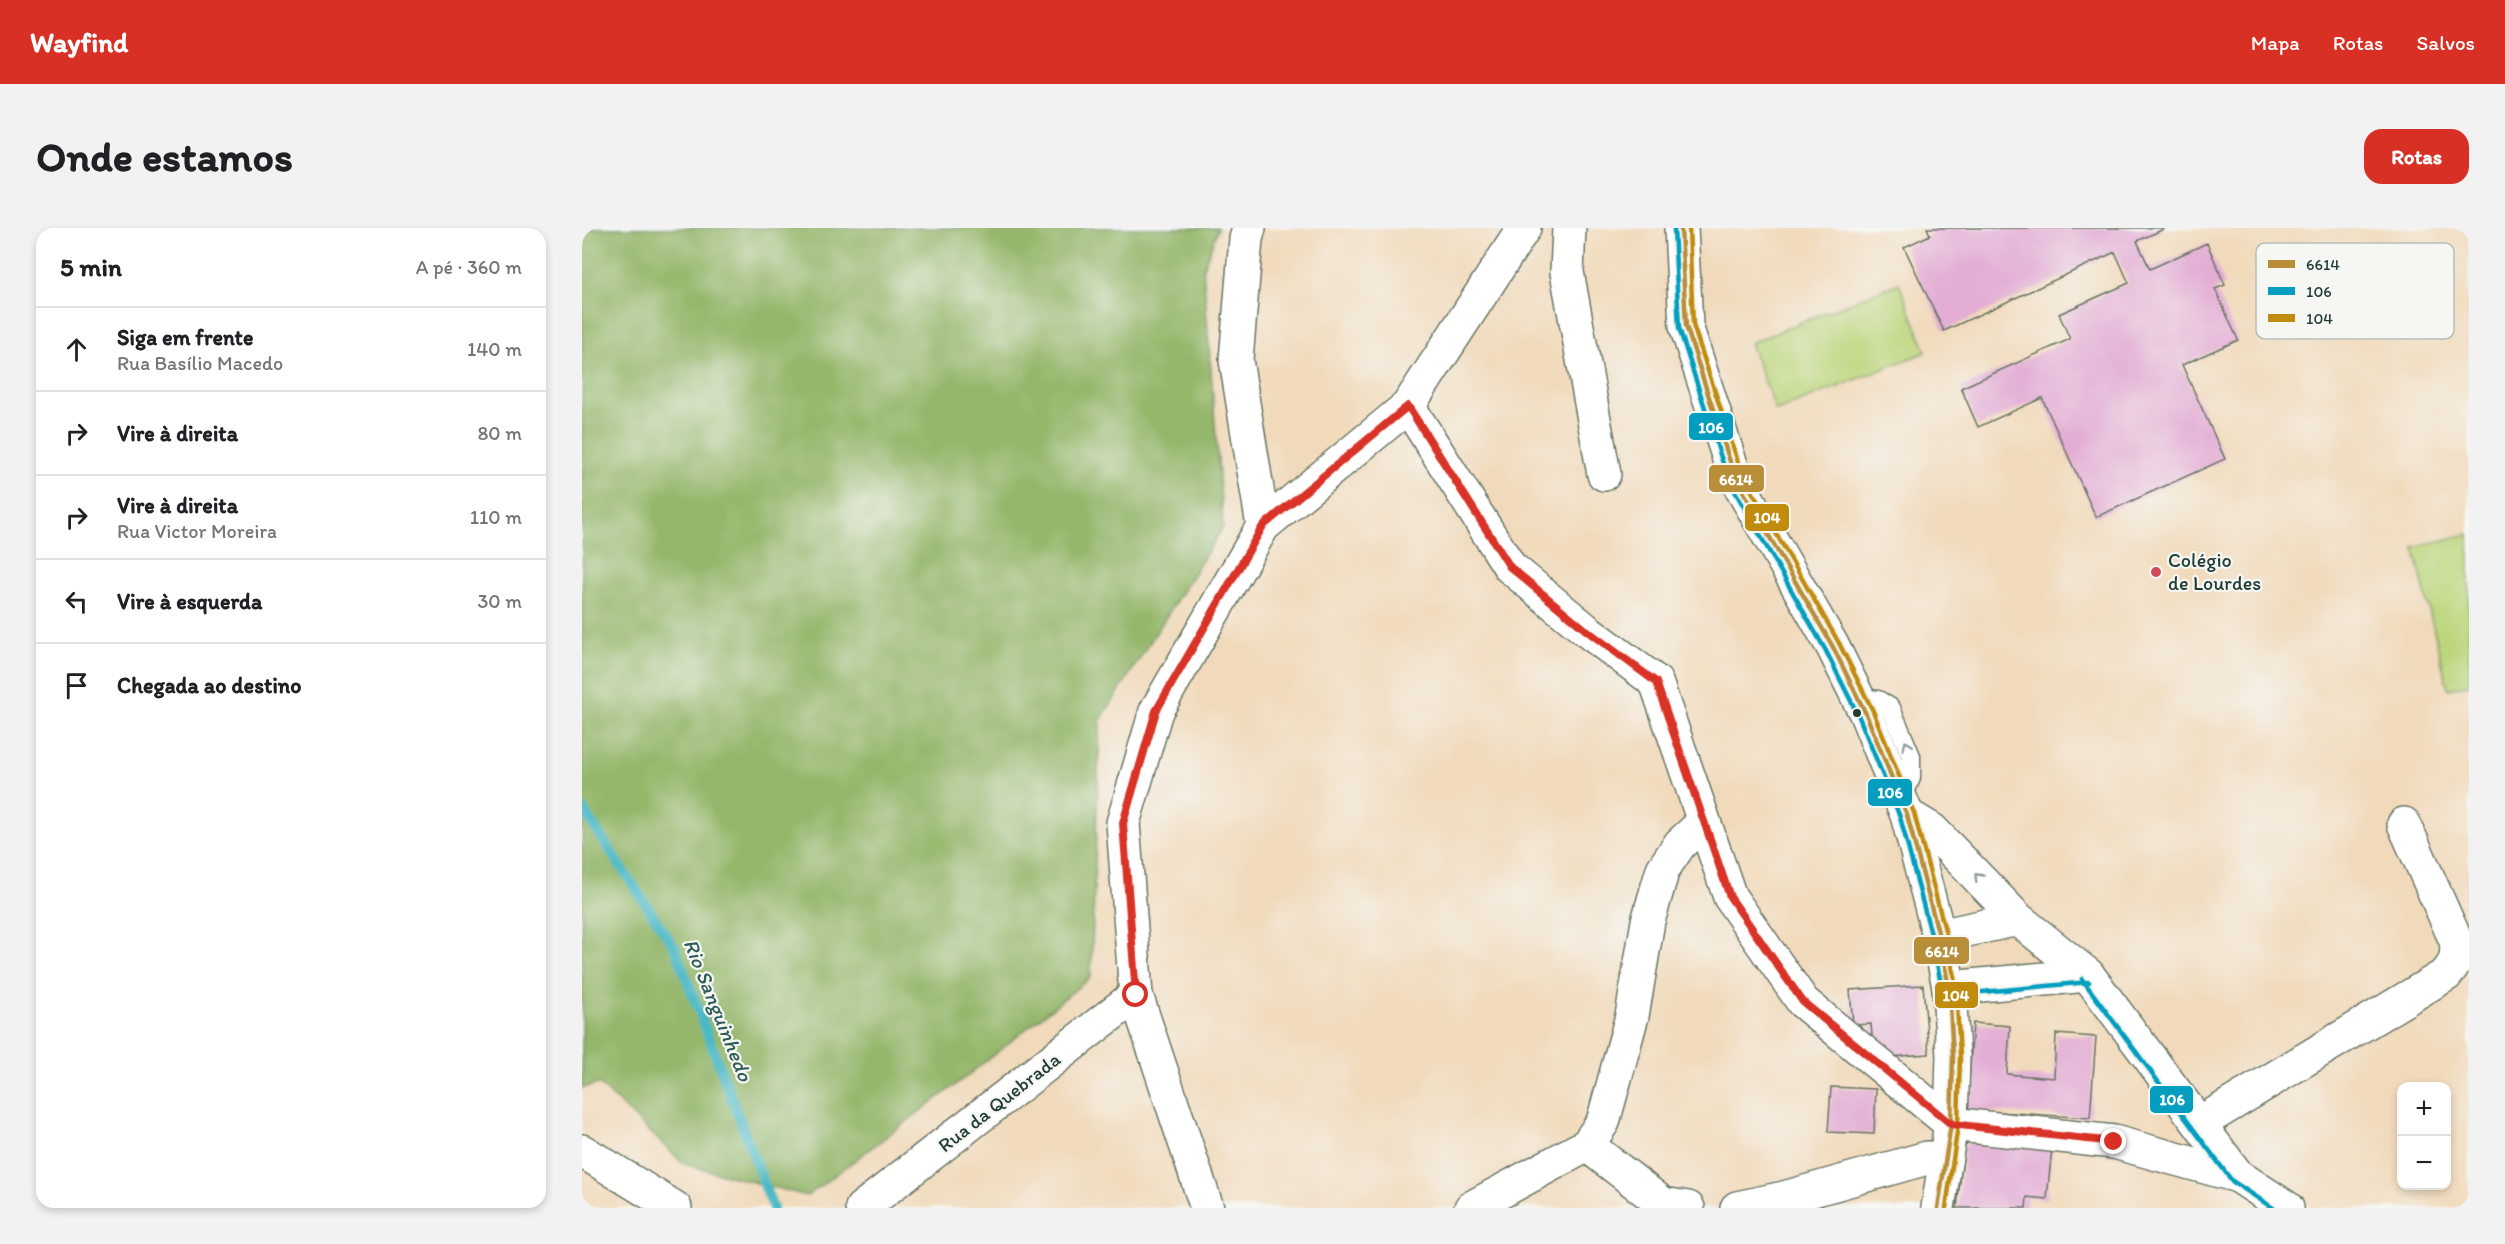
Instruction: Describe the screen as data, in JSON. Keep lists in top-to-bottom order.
{
  "streets": {
    "street": ["Rua da Quebrada"]
  },
  "water": ["Rio Sanguinhedo"],
  "places": ["Colégio de Lourdes"],
  "lines": ["transit line 6614", "transit line 106", "transit line 104"],
  "legend": ["6614", "106", "104"],
  "page": {
    "header": "Wayfind",
    "nav": ["Mapa", "Rotas", "Salvos"],
    "buttons": "Rotas",
    "title": "Onde estamos",
    "heading": ["5 min", "A pé · 360 m"],
    "list": [
      ["Siga em frente", "Rua Basílio Macedo", "140 m"],
      ["Vire à direita", "80 m"],
      ["Vire à direita", "Rua Victor Moreira", "110 m"],
      ["Vire à esquerda", "30 m"],
      "Chegada ao destino"
    ],
    "map_buttons": ["+", "−"]
  }
}
